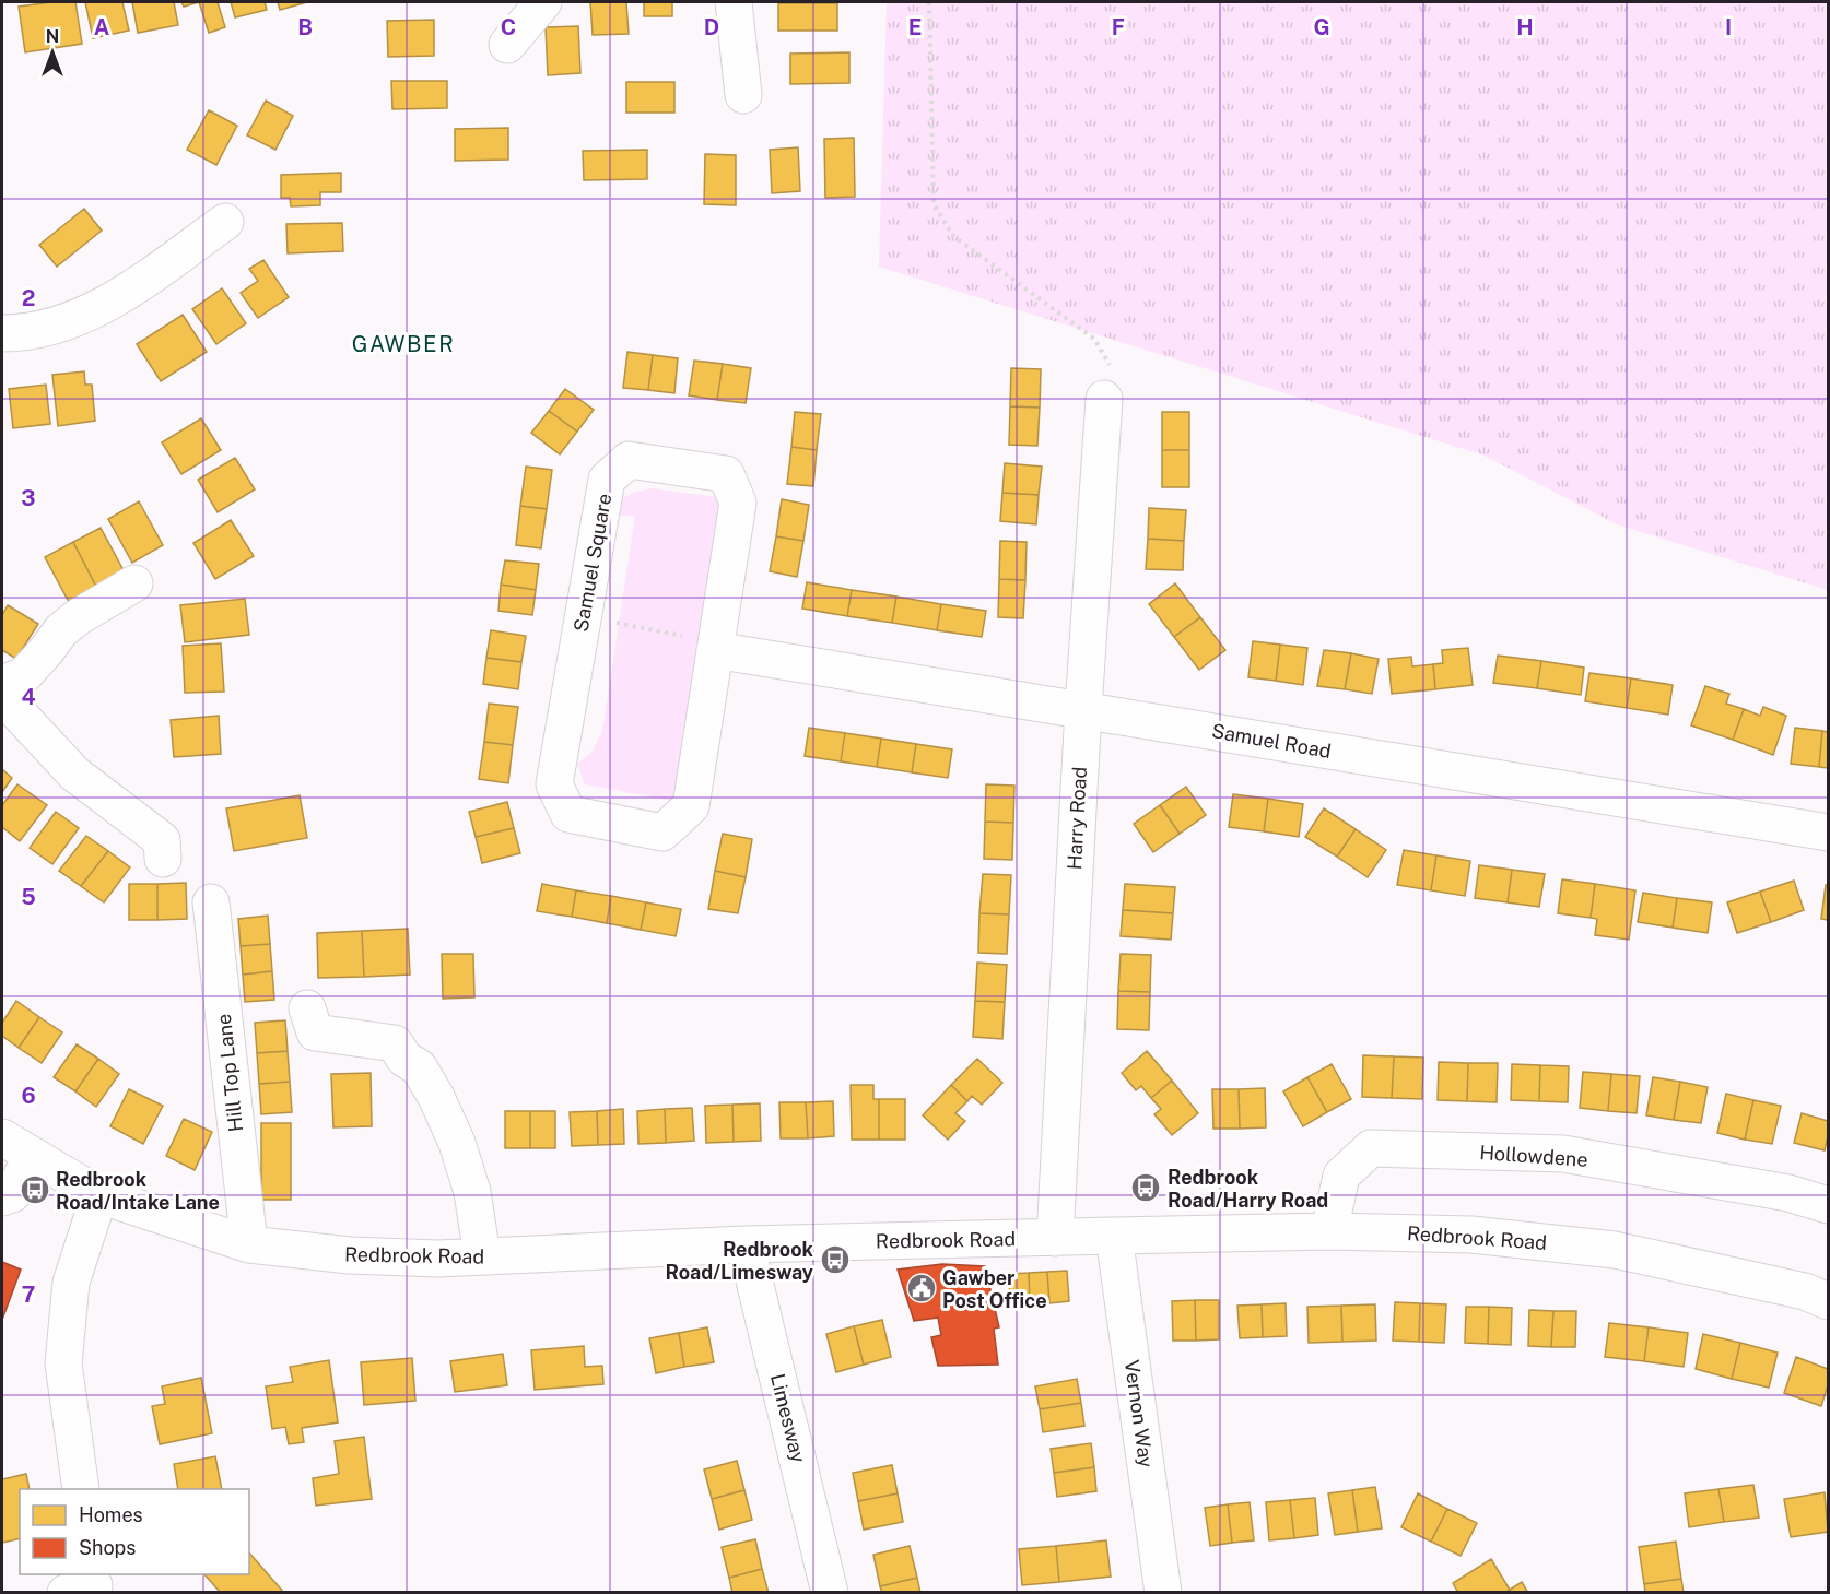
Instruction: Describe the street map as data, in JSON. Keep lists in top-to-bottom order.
{
  "streets": {
    "street": [
      "Samuel Square",
      "Samuel Road",
      "Harry Road",
      "Hill Top Lane",
      "Hollowdene",
      "Redbrook Road",
      "Vernon Way",
      "Limesway"
    ]
  },
  "crossings": [
    ["Samuel Square", "Samuel Road"],
    ["Samuel Road", "Harry Road"],
    ["Harry Road", "Redbrook Road"],
    ["Hill Top Lane", "Redbrook Road"],
    ["Hollowdene", "Redbrook Road"],
    ["Redbrook Road", "Vernon Way"],
    ["Redbrook Road", "Limesway"]
  ],
  "districts": ["GAWBER"],
  "places": {
    "bus stop": ["Redbrook Road/Harry Road", "Redbrook Road/Intake Lane", "Redbrook Road/Limesway"],
    "public building": ["Gawber Post Office"]
  },
  "legend": ["Homes", "Shops"],
  "north": "top",
  "grid": {
    "columns": [
      "A",
      "B",
      "C",
      "D",
      "E",
      "F",
      "G",
      "H",
      "I"
    ],
    "rows": [
      "2",
      "3",
      "4",
      "5",
      "6",
      "7"
    ]
  }
}
